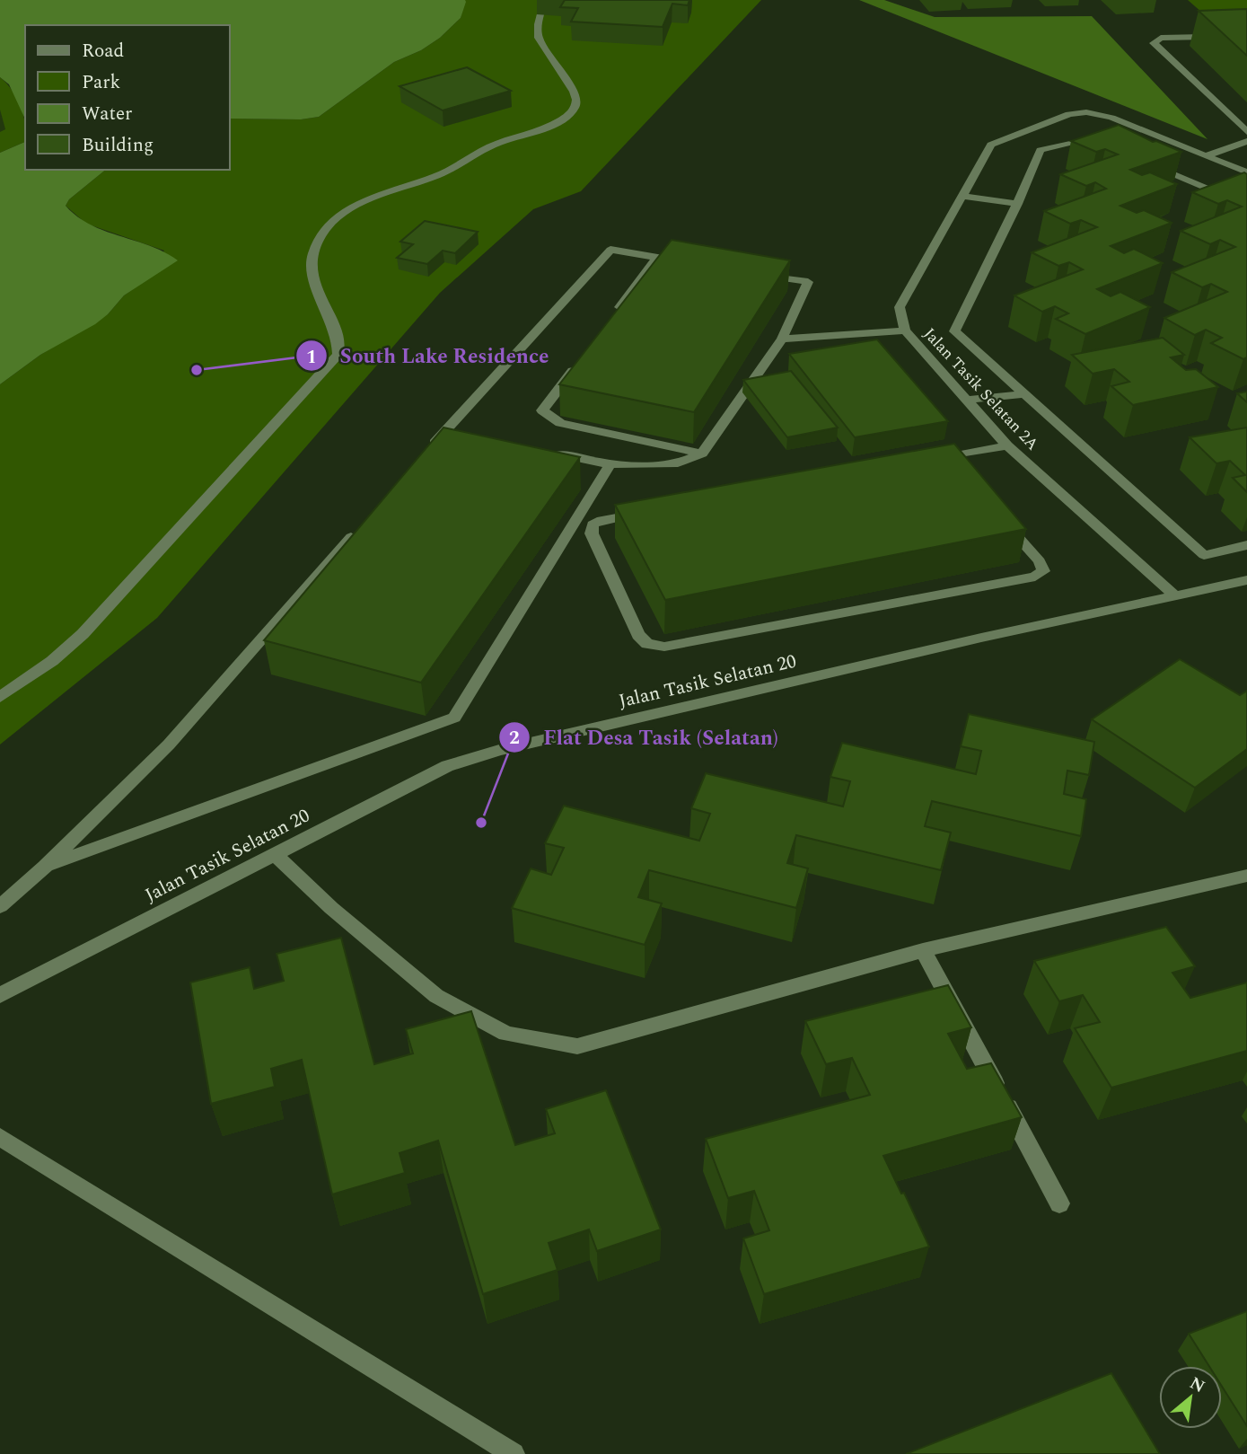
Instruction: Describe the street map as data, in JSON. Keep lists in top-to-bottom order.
{
  "streets": {
    "street": ["Jalan Tasik Selatan 2A", "Jalan Tasik Selatan 20"]
  },
  "crossings": [
    ["Jalan Tasik Selatan 2A", "Jalan Tasik Selatan 20"]
  ],
  "places": ["South Lake Residence", "Flat Desa Tasik (Selatan)"],
  "legend": [
    "Road",
    "Park",
    "Water",
    "Building"
  ],
  "north": "top right"
}
